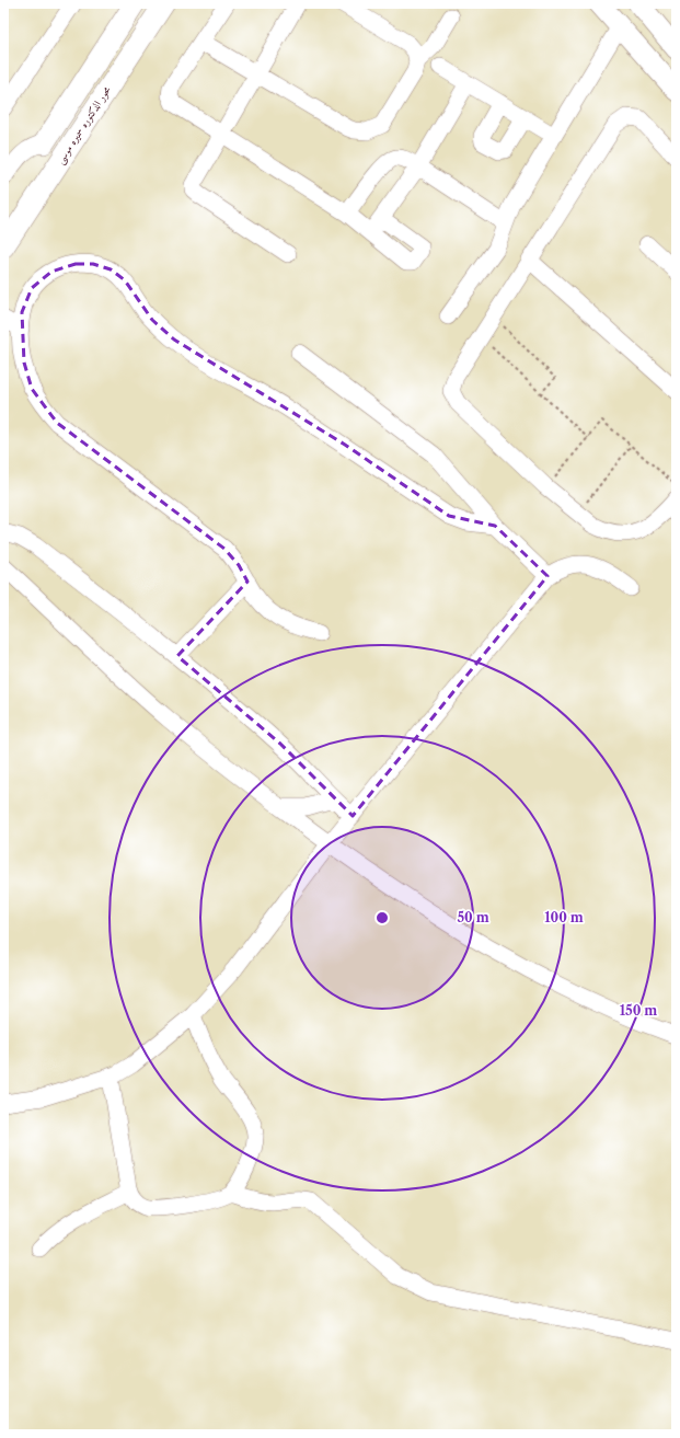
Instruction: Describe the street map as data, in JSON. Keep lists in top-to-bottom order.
{
  "streets": {
    "main road": ["محور الدكتوره سميره موسى"]
  },
  "rings": ["50 m", "100 m", "150 m"]
}
